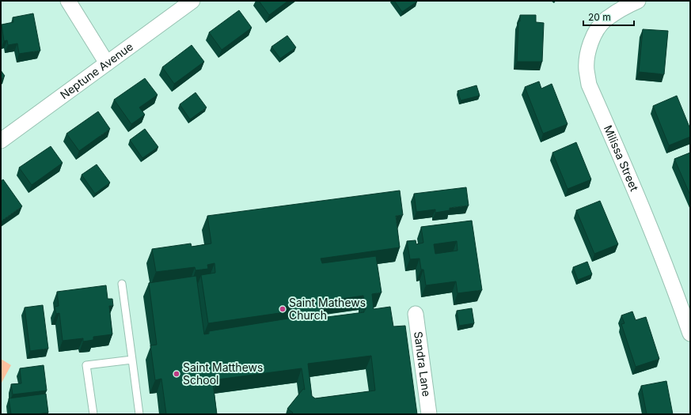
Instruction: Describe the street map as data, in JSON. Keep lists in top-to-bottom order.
{
  "streets": {
    "street": ["Neptune Avenue", "Milissa Street", "Sandra Lane"]
  },
  "places": ["Saint Mathews Church", "Saint Matthews School"],
  "scale_bar": "20 m"
}
